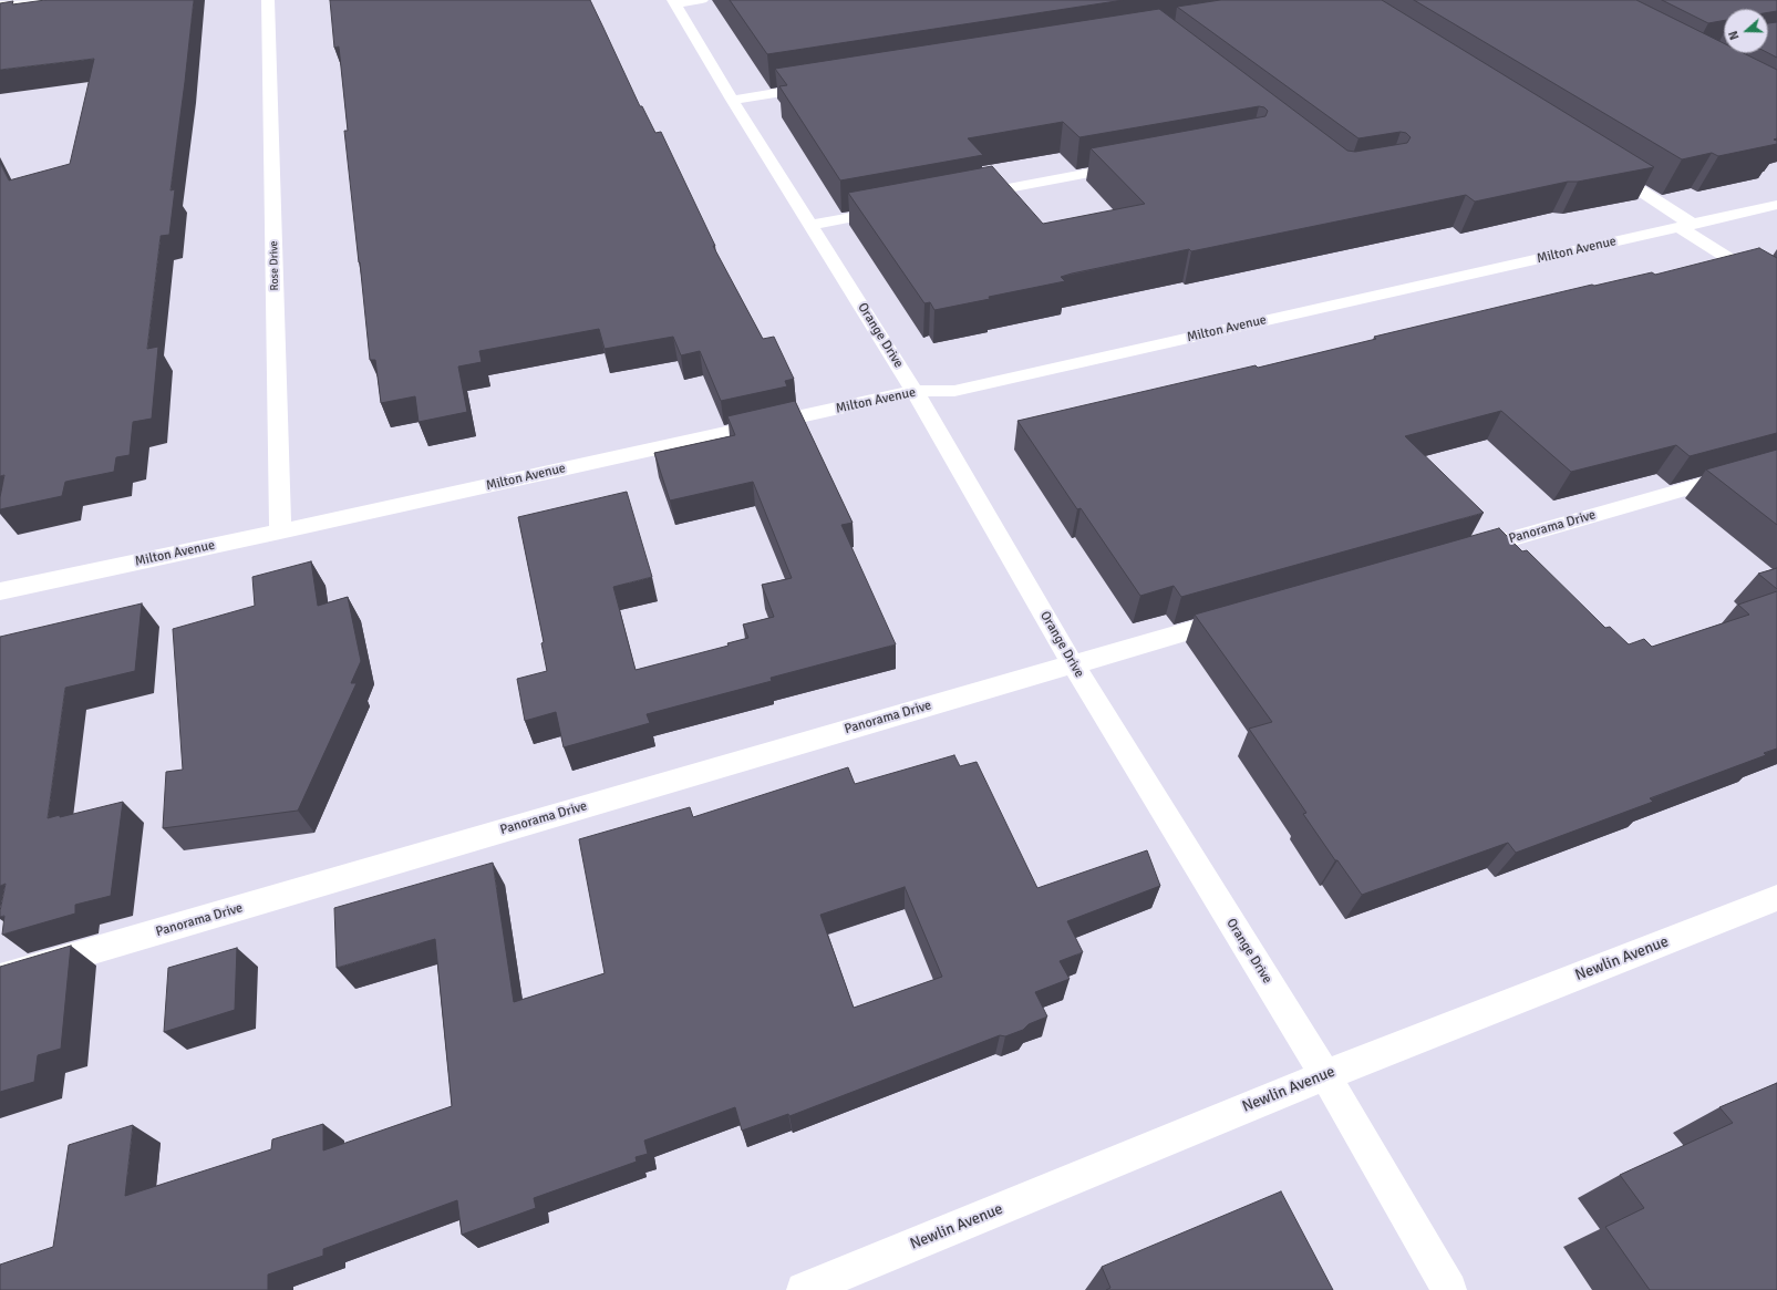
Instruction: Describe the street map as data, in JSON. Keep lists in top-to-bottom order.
{
  "streets": {
    "street": [
      "Milton Avenue",
      "Rose Drive",
      "Orange Drive",
      "Panorama Drive",
      "Newlin Avenue"
    ]
  },
  "crossings": [
    ["Milton Avenue", "Rose Drive"],
    ["Milton Avenue", "Orange Drive"],
    ["Orange Drive", "Panorama Drive"],
    ["Orange Drive", "Newlin Avenue"]
  ],
  "north": "left"
}
